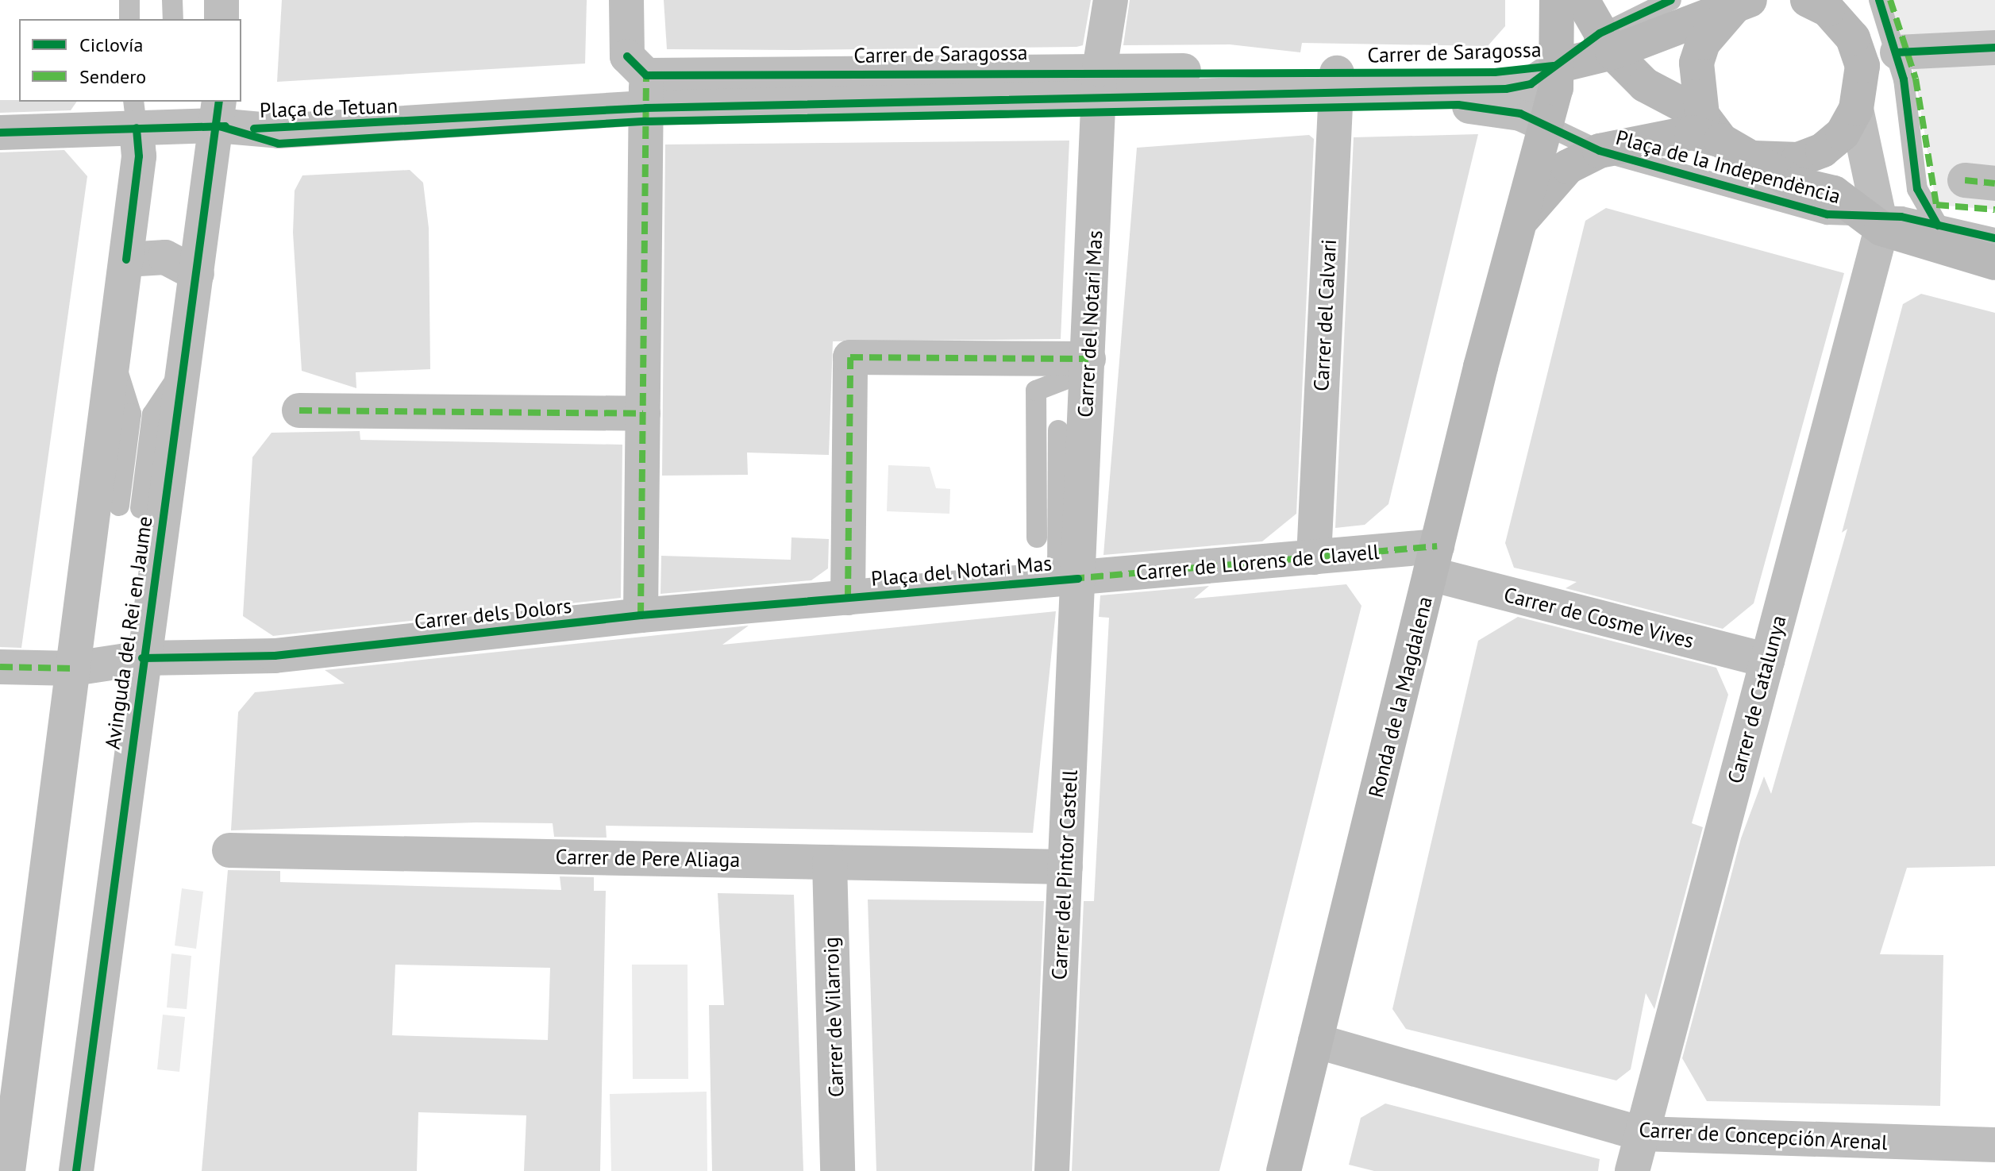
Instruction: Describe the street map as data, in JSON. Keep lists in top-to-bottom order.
{
  "streets": {
    "street": [
      "Carrer de Saragossa",
      "Plaça de Tetuan",
      "Plaça de la Independència",
      "Carrer del Calvari",
      "Carrer del Notari Mas",
      "Carrer de Llorens de Clavell",
      "Plaça del Notari Mas",
      "Carrer dels Dolors",
      "Carrer de Cosme Vives",
      "Avinguda del Rei en Jaume",
      "Ronda de la Magdalena",
      "Carrer de Catalunya",
      "Carrer de Pere Aliaga",
      "Carrer del Pintor Castell",
      "Carrer de Vilarroig",
      "Carrer de Concepción Arenal"
    ]
  },
  "crossings": [
    ["Carrer de Saragossa", "Plaça de Tetuan"],
    ["Carrer de Saragossa", "Plaça de la Independència"],
    ["Carrer de Saragossa", "Carrer del Calvari"],
    ["Carrer de Saragossa", "Carrer del Notari Mas"],
    ["Carrer de Saragossa", "Ronda de la Magdalena"],
    ["Plaça de Tetuan", "Avinguda del Rei en Jaume"],
    ["Plaça de la Independència", "Ronda de la Magdalena"],
    ["Plaça de la Independència", "Carrer de Catalunya"],
    ["Carrer del Calvari", "Carrer de Llorens de Clavell"],
    ["Carrer del Notari Mas", "Carrer de Llorens de Clavell"],
    ["Carrer del Notari Mas", "Plaça del Notari Mas"],
    ["Carrer del Notari Mas", "Carrer del Pintor Castell"],
    ["Carrer de Llorens de Clavell", "Plaça del Notari Mas"],
    ["Carrer de Llorens de Clavell", "Carrer de Cosme Vives"],
    ["Carrer de Llorens de Clavell", "Ronda de la Magdalena"],
    ["Carrer de Llorens de Clavell", "Carrer del Pintor Castell"],
    ["Plaça del Notari Mas", "Carrer dels Dolors"],
    ["Plaça del Notari Mas", "Carrer del Pintor Castell"],
    ["Carrer dels Dolors", "Avinguda del Rei en Jaume"],
    ["Carrer de Cosme Vives", "Ronda de la Magdalena"],
    ["Carrer de Cosme Vives", "Carrer de Catalunya"],
    ["Ronda de la Magdalena", "Carrer de Concepción Arenal"],
    ["Carrer de Catalunya", "Carrer de Concepción Arenal"],
    ["Carrer de Pere Aliaga", "Carrer del Pintor Castell"],
    ["Carrer de Pere Aliaga", "Carrer de Vilarroig"]
  ],
  "legend": ["Ciclovía", "Sendero"]
}
